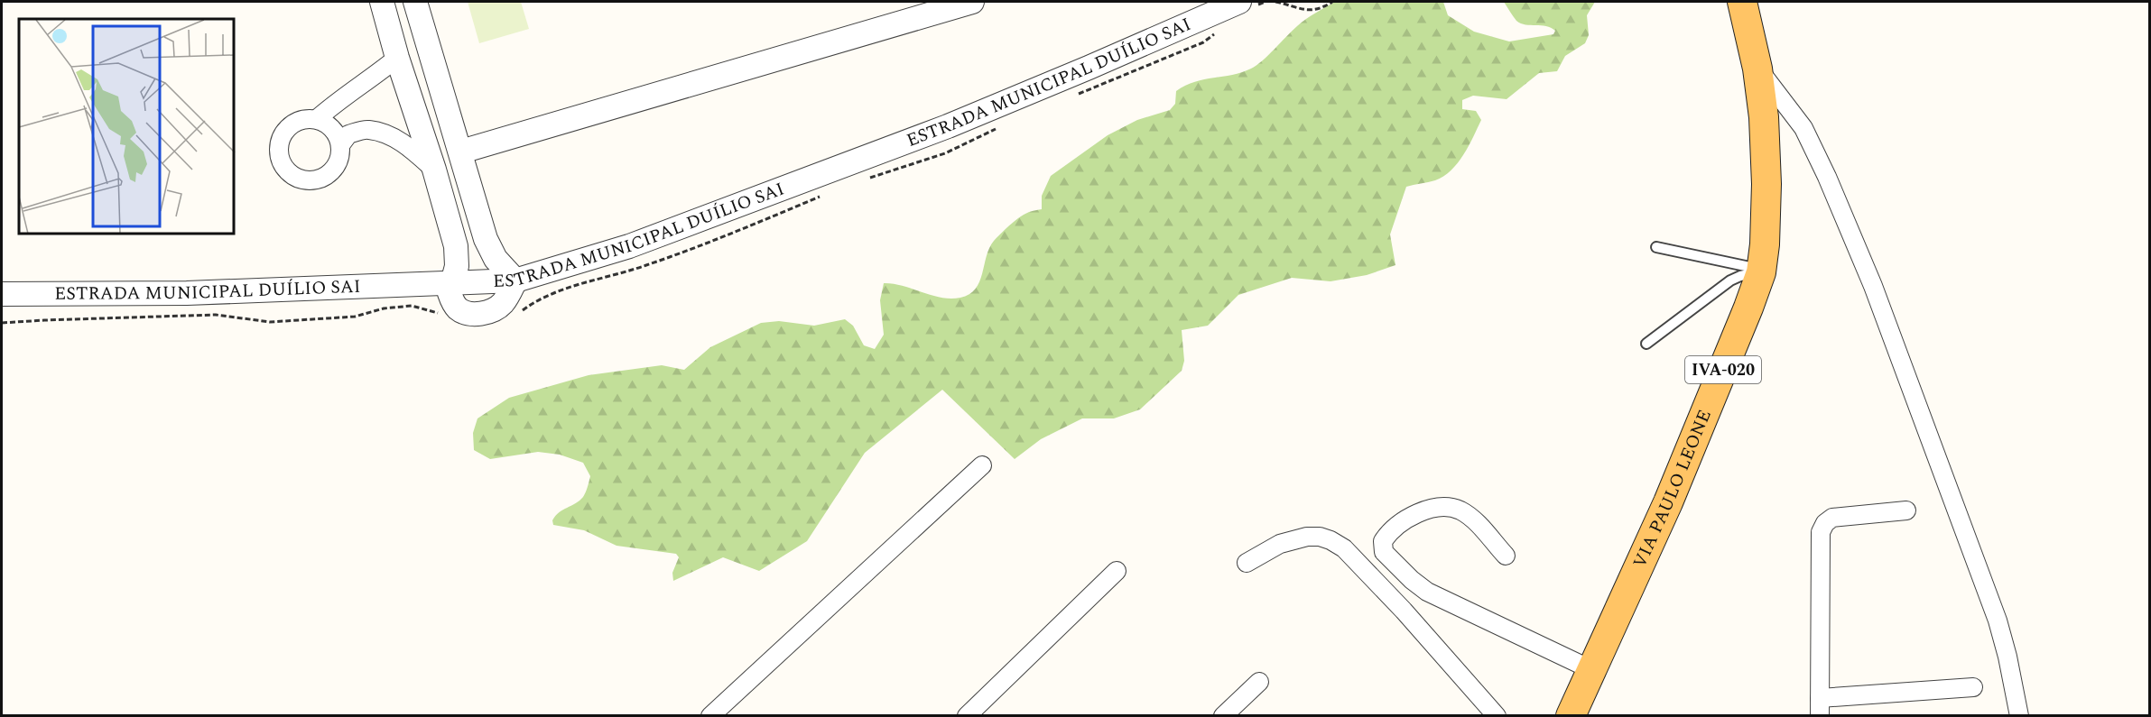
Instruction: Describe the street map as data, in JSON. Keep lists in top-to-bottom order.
{
  "streets": {
    "main road": ["IVA-020", "VIA PAULO LEONE"],
    "street": ["ESTRADA MUNICIPAL DUÍLIO SAI"]
  }
}
